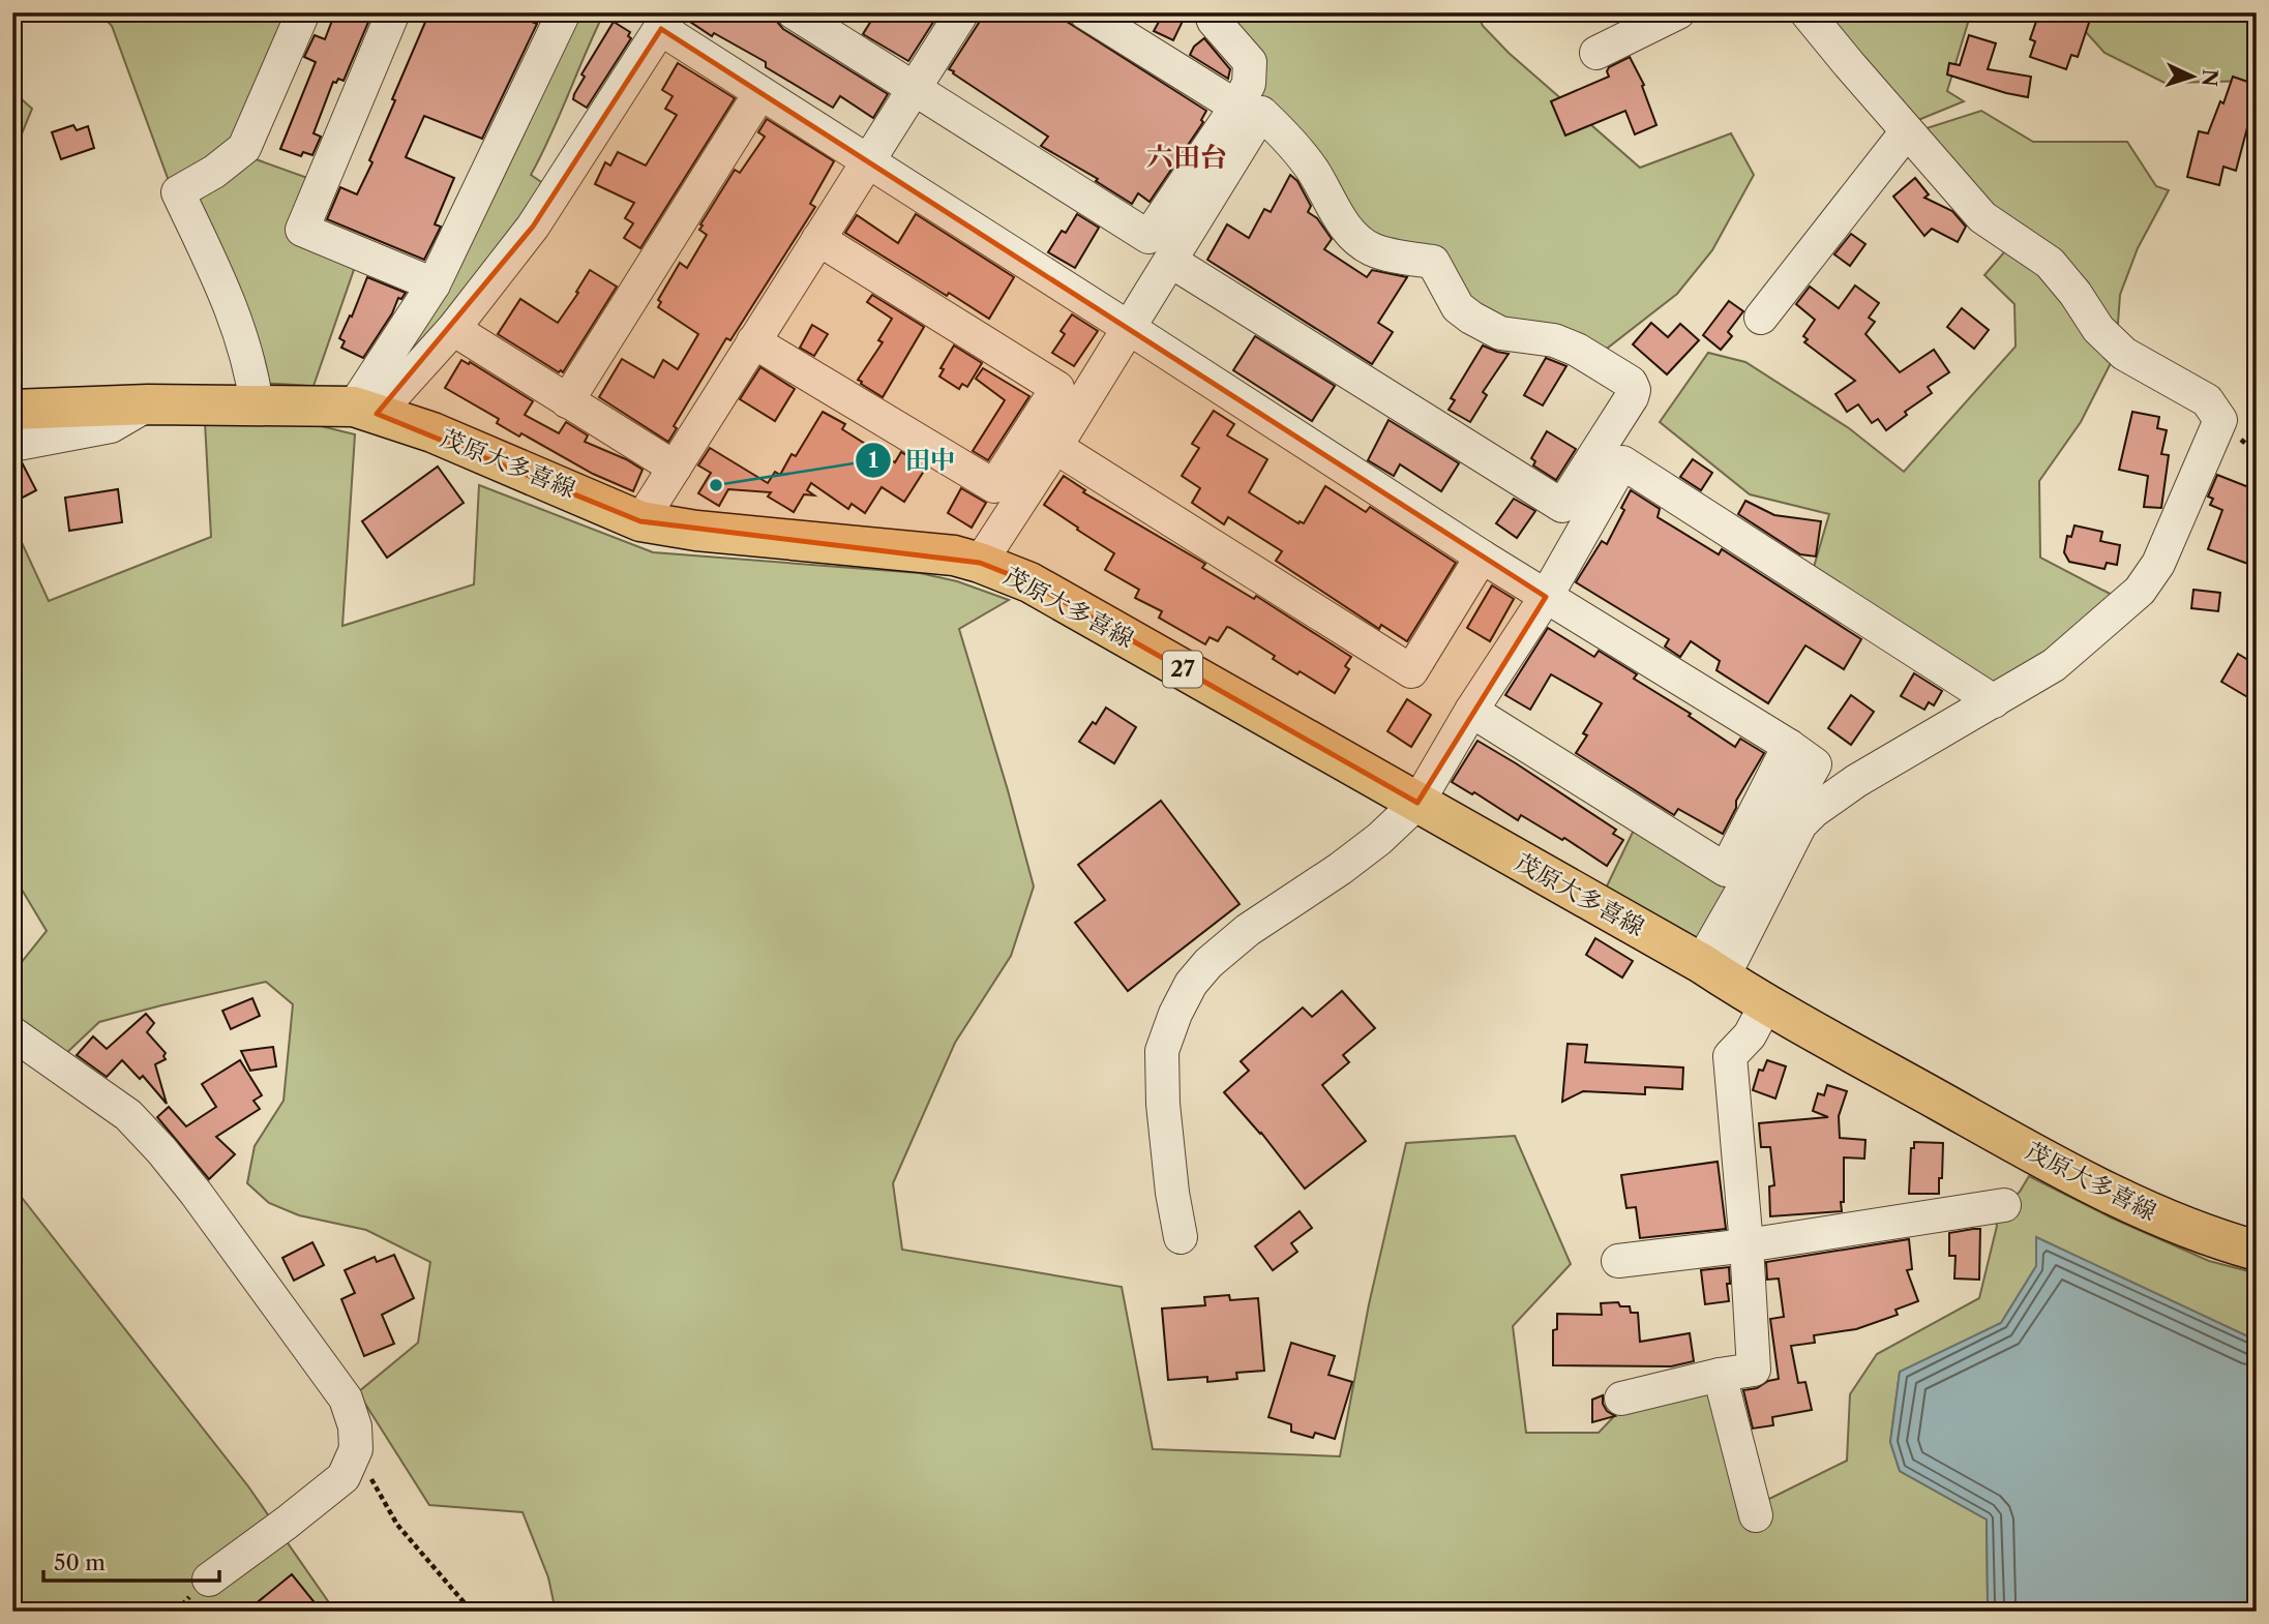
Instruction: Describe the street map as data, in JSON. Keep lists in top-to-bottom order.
{
  "streets": {
    "main road": ["茂原大多喜線", "27"]
  },
  "districts": ["六田台"],
  "places": ["田中"],
  "scale_bar": "50 m",
  "north": "right"
}
